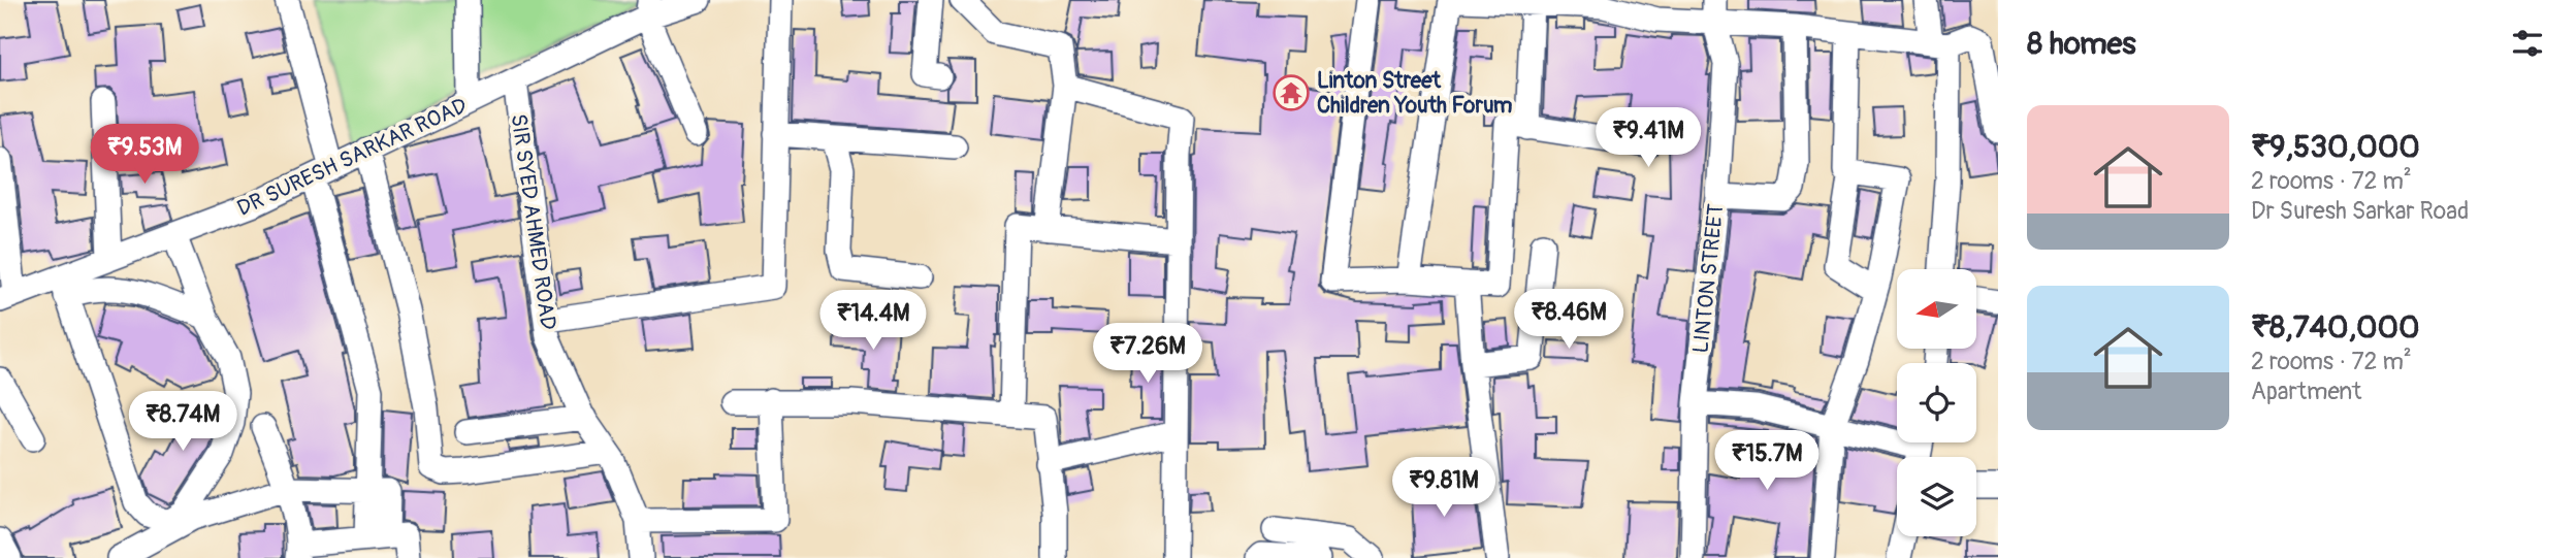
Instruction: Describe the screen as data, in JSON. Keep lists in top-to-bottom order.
{
  "streets": {
    "street": ["DR SURESH SARKAR ROAD", "SIR SYED AHMED ROAD", "LINTON STREET"]
  },
  "crossings": [
    ["DR SURESH SARKAR ROAD", "SIR SYED AHMED ROAD"]
  ],
  "places": {
    "temple": ["Linton Street Children Youth Forum"]
  },
  "north": "left",
  "page": {
    "heading": "8 homes",
    "list": [
      {
        "name": "₹9,530,000",
        "note": "2 rooms · 72 m² · Dr Suresh Sarkar Road"
      },
      {
        "name": "₹8,740,000",
        "note": "2 rooms · 72 m² · Apartment"
      }
    ],
    "price": [
      "₹9.41M",
      "₹9.53M",
      "₹8.46M",
      "₹14.4M",
      "₹7.26M",
      "₹8.74M",
      "₹15.7M",
      "₹9.81M"
    ]
  }
}
